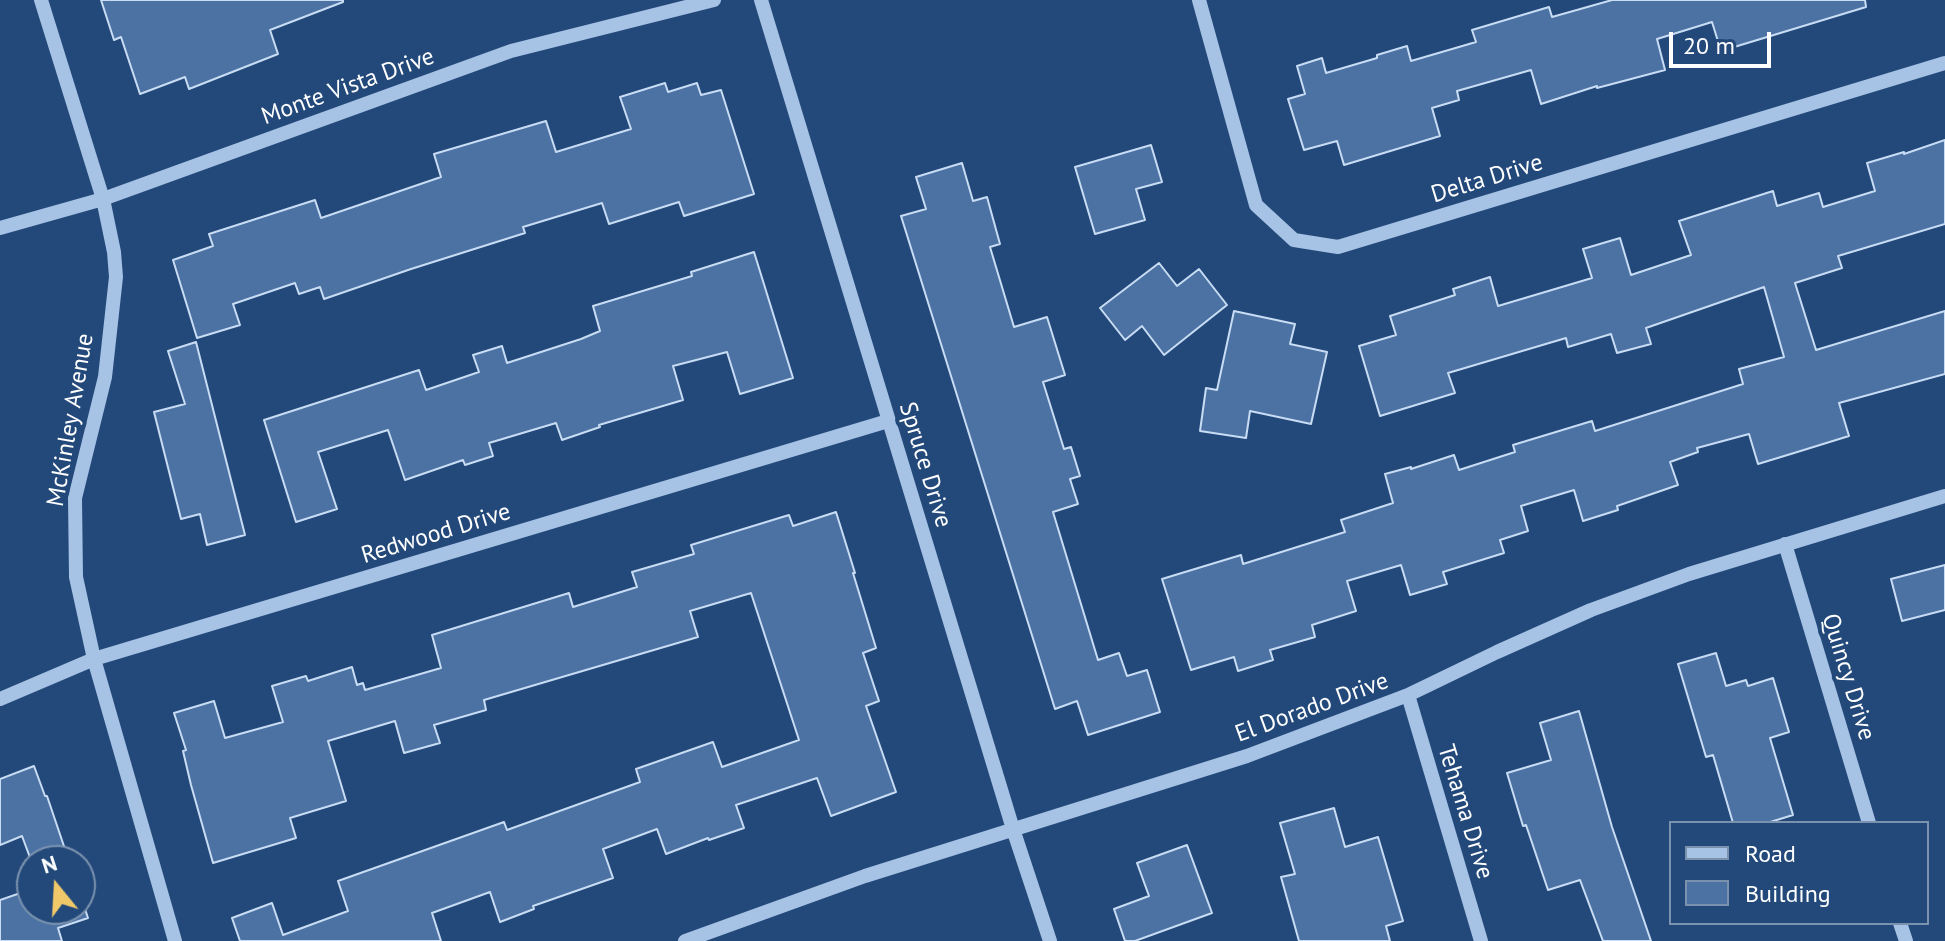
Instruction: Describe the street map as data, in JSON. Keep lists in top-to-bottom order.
{
  "streets": {
    "street": [
      "Monte Vista Drive",
      "Delta Drive",
      "McKinley Avenue",
      "Spruce Drive",
      "Redwood Drive",
      "Quincy Drive",
      "El Dorado Drive",
      "Tehama Drive"
    ]
  },
  "crossings": [
    ["Monte Vista Drive", "McKinley Avenue"],
    ["McKinley Avenue", "Redwood Drive"],
    ["Spruce Drive", "Redwood Drive"],
    ["Spruce Drive", "El Dorado Drive"],
    ["Quincy Drive", "El Dorado Drive"],
    ["El Dorado Drive", "Tehama Drive"]
  ],
  "legend": ["Road", "Building"],
  "scale_bar": "20 m",
  "north": "top"
}
